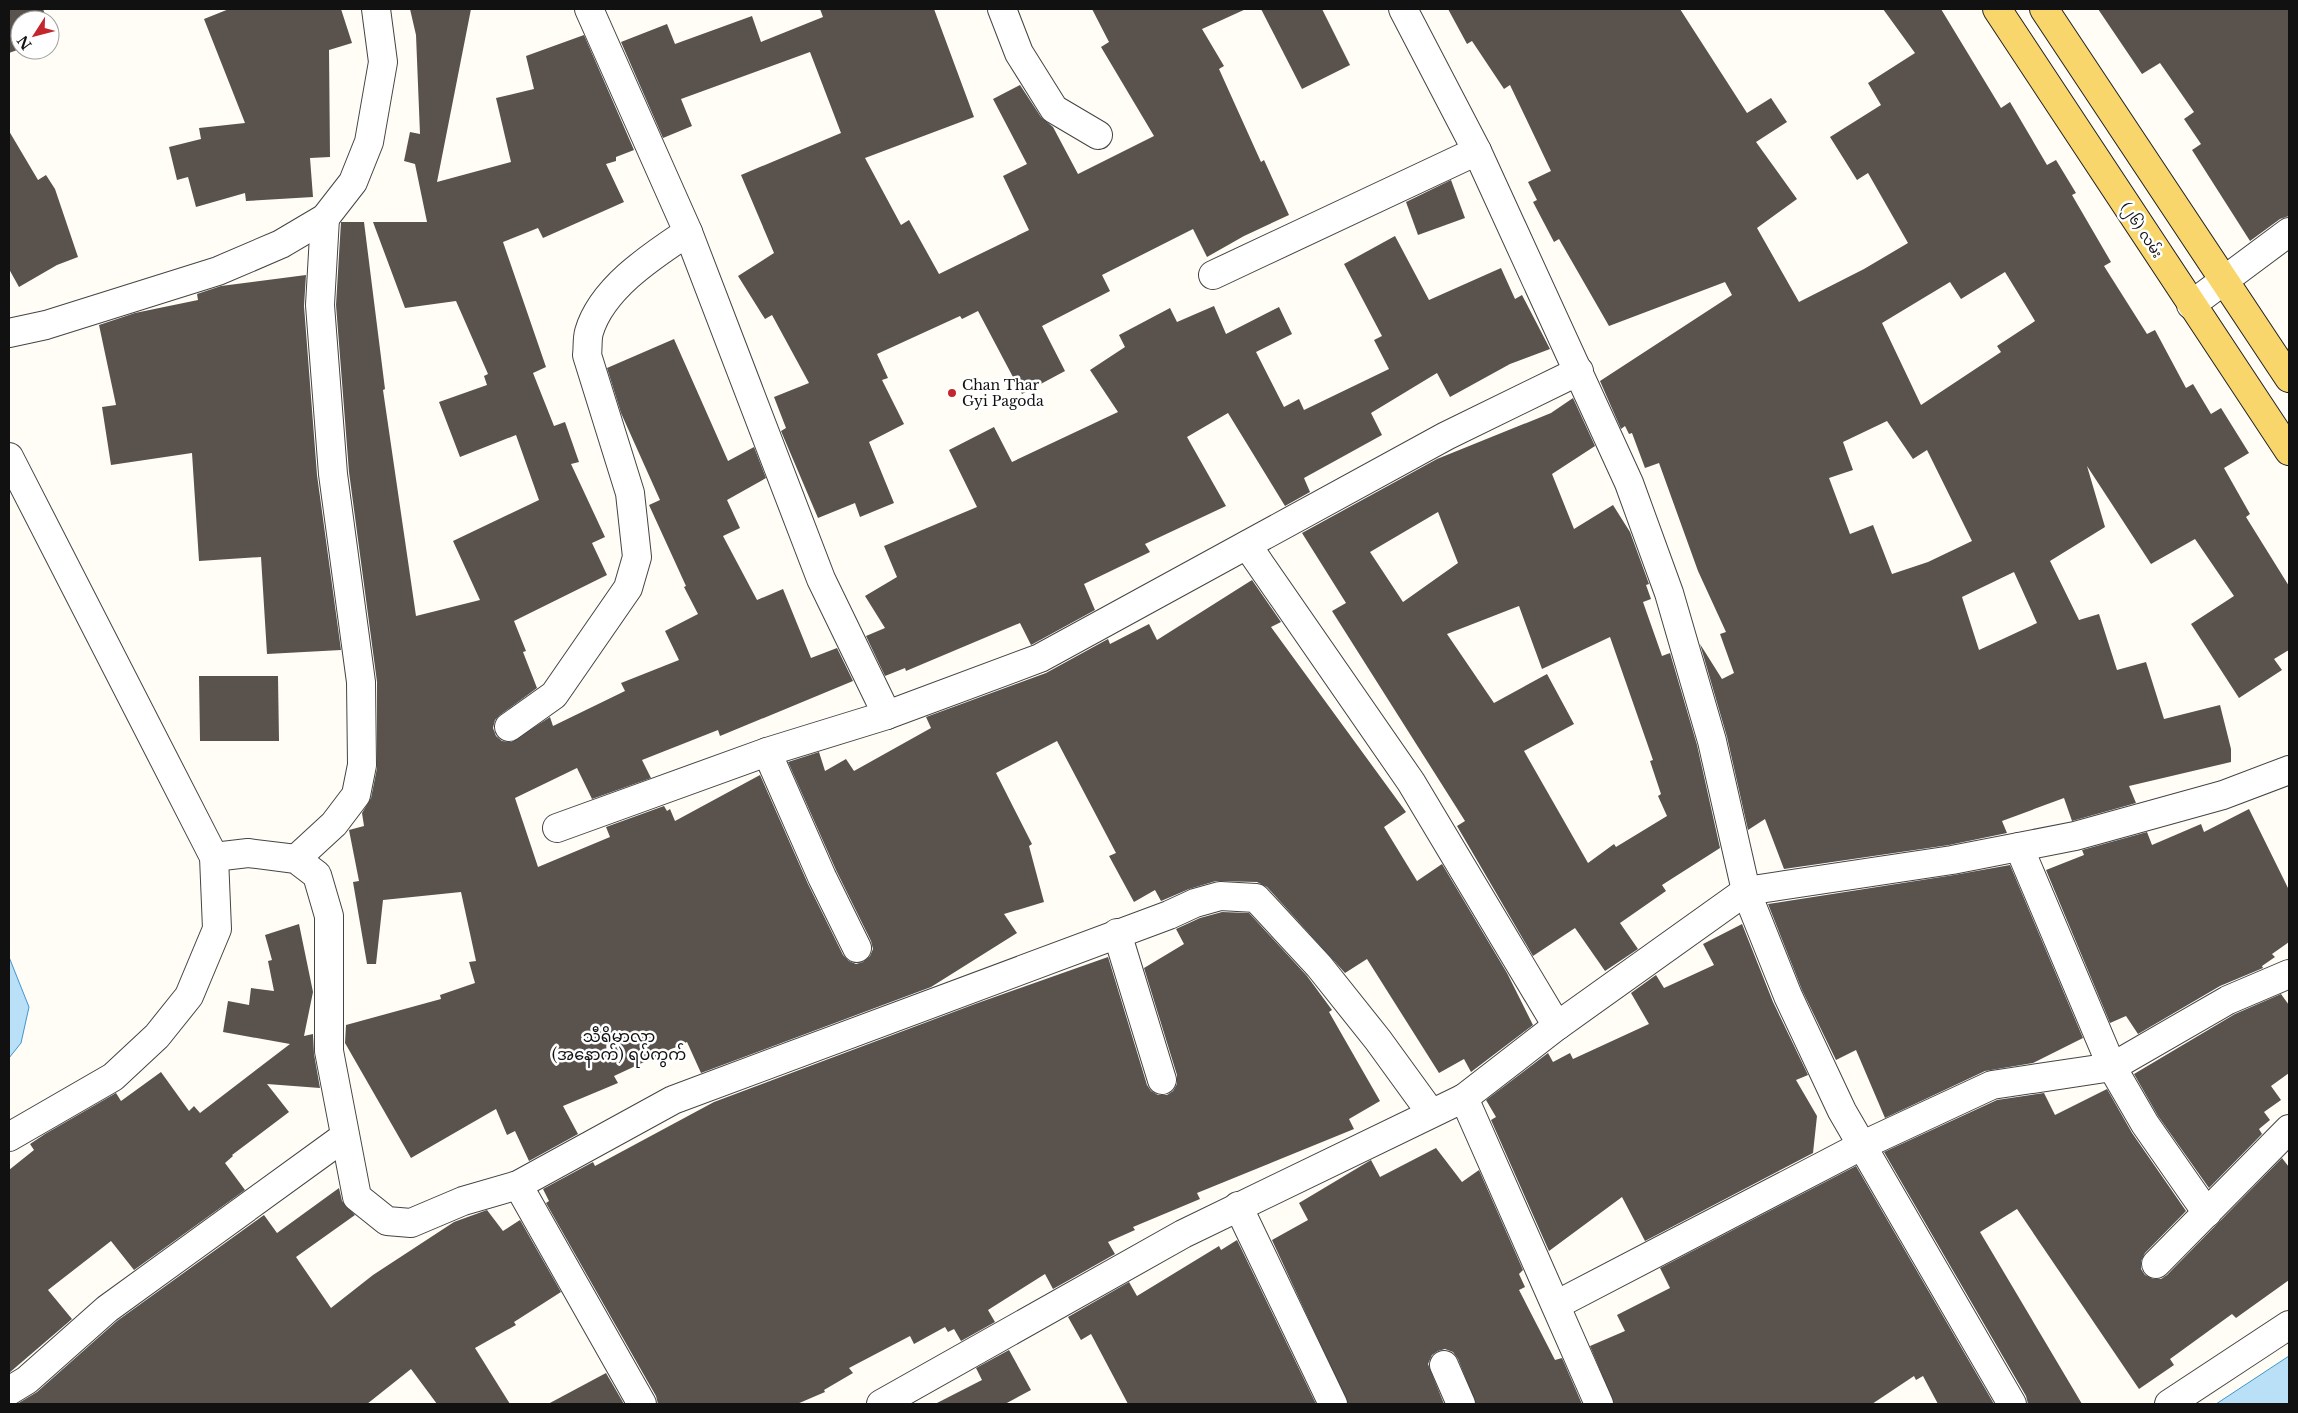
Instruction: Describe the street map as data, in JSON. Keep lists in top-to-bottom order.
{
  "streets": {
    "main road": ["(၂၆) လမ်း"]
  },
  "districts": ["သီရိမာလာ (အနောက်) ရပ်ကွက်"],
  "places": ["Chan Thar Gyi Pagoda"],
  "north": "bottom left"
}
